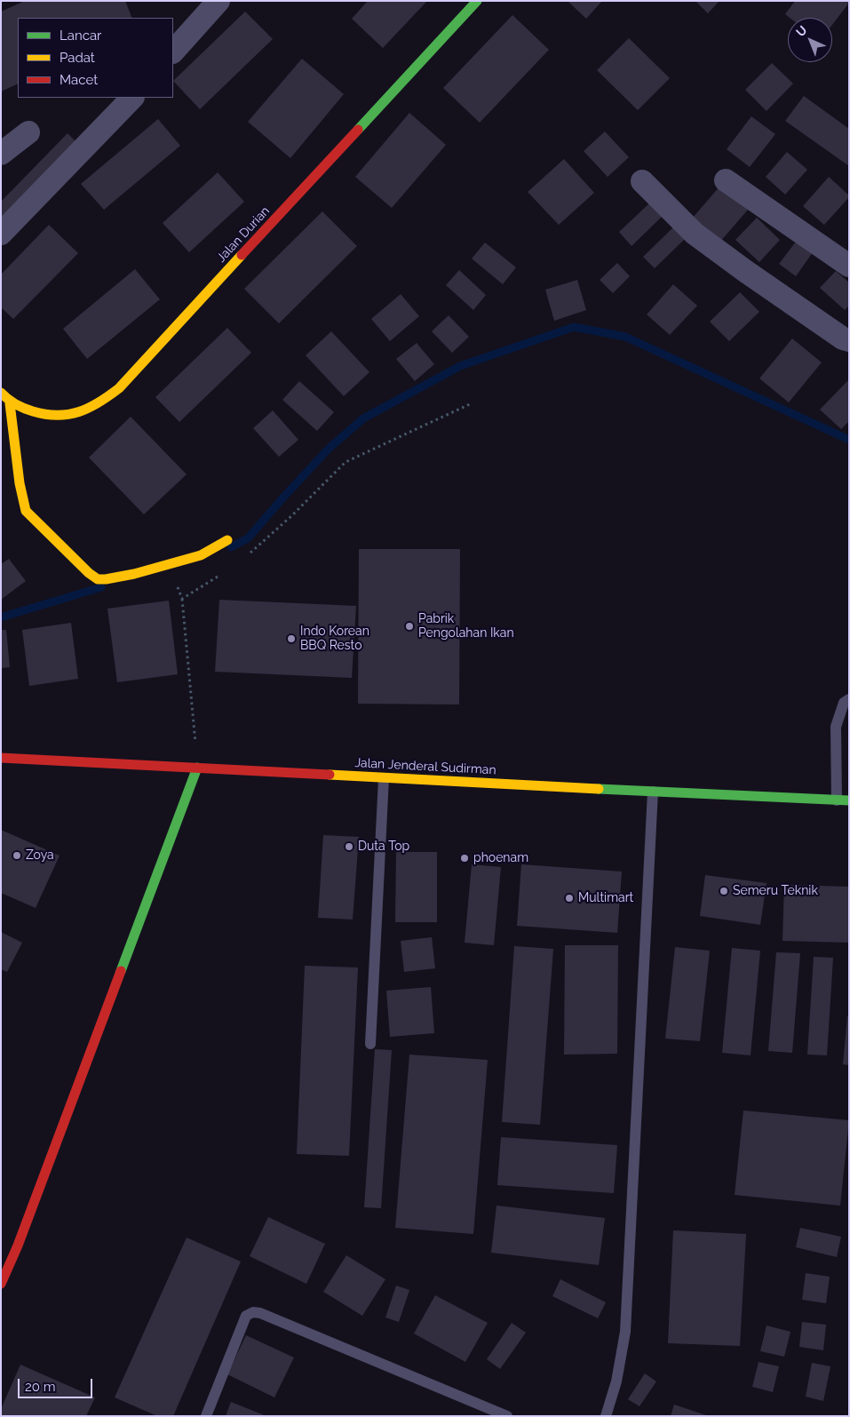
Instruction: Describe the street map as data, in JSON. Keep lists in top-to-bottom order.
{
  "streets": {
    "street": ["Jalan Durian", "Jalan Jenderal Sudirman"]
  },
  "places": [
    "Pabrik Pengolahan Ikan",
    "Indo Korean BBQ Resto",
    "Duta Top",
    "Zoya",
    "phoenam",
    "Semeru Teknik",
    "Multimart"
  ],
  "legend": ["Lancar", "Padat", "Macet"],
  "scale_bar": "20 m",
  "north": "top left"
}
